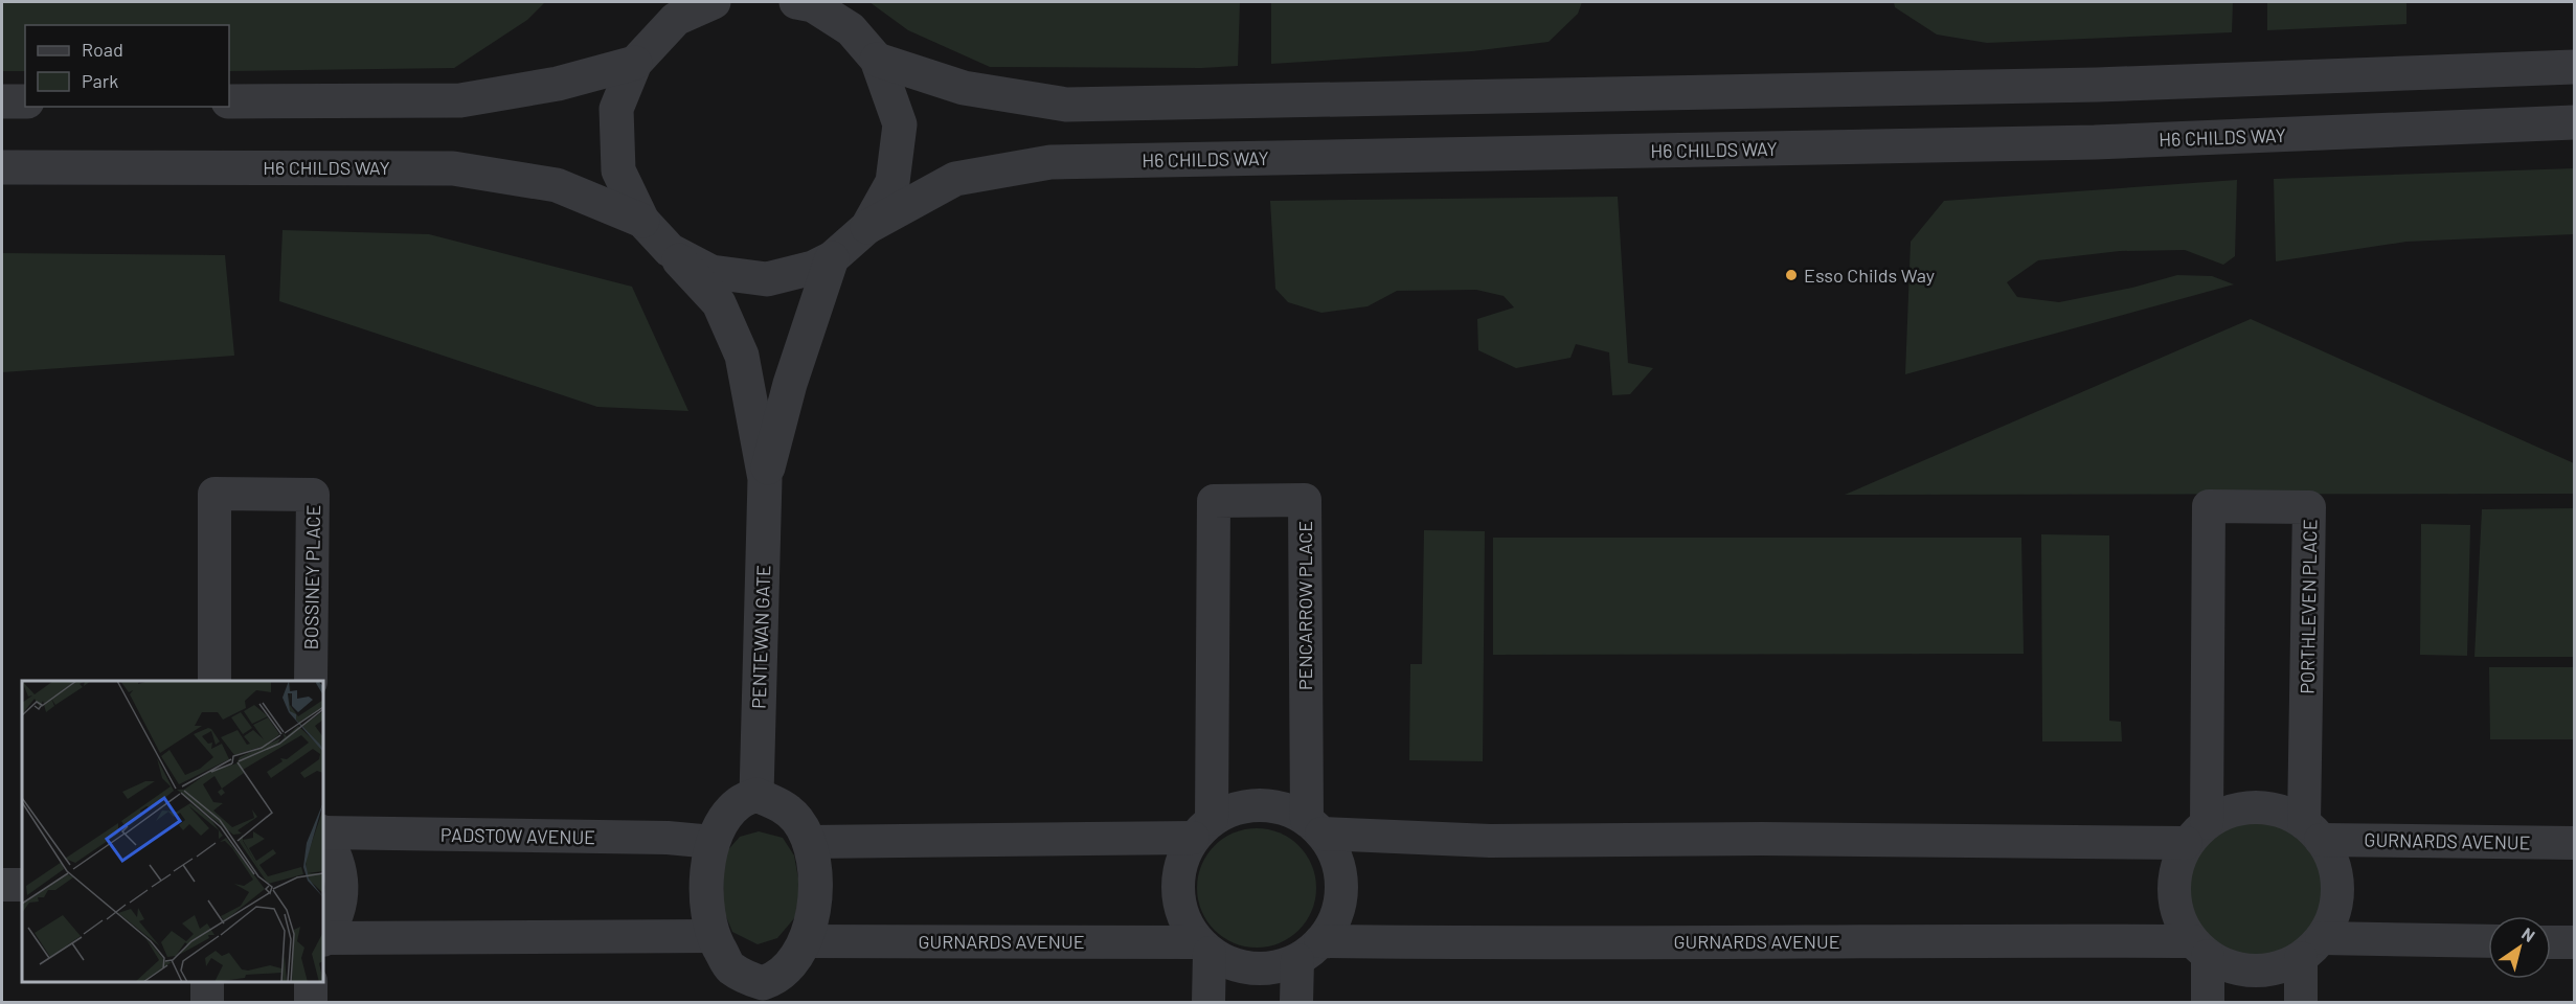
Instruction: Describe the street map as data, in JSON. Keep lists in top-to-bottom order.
{
  "streets": {
    "street": [
      "H6 CHILDS WAY",
      "BOSSINEY PLACE",
      "PENCARROW PLACE",
      "PORTHLEVEN PLACE",
      "PENTEWAN GATE",
      "PADSTOW AVENUE",
      "GURNARDS AVENUE"
    ]
  },
  "crossings": [
    ["H6 CHILDS WAY", "PENTEWAN GATE"],
    ["PENCARROW PLACE", "GURNARDS AVENUE"],
    ["PORTHLEVEN PLACE", "GURNARDS AVENUE"],
    ["PENTEWAN GATE", "PADSTOW AVENUE"],
    ["PENTEWAN GATE", "GURNARDS AVENUE"],
    ["PADSTOW AVENUE", "GURNARDS AVENUE"]
  ],
  "places": ["Esso Childs Way"],
  "legend": ["Road", "Park"],
  "north": "top right"
}
